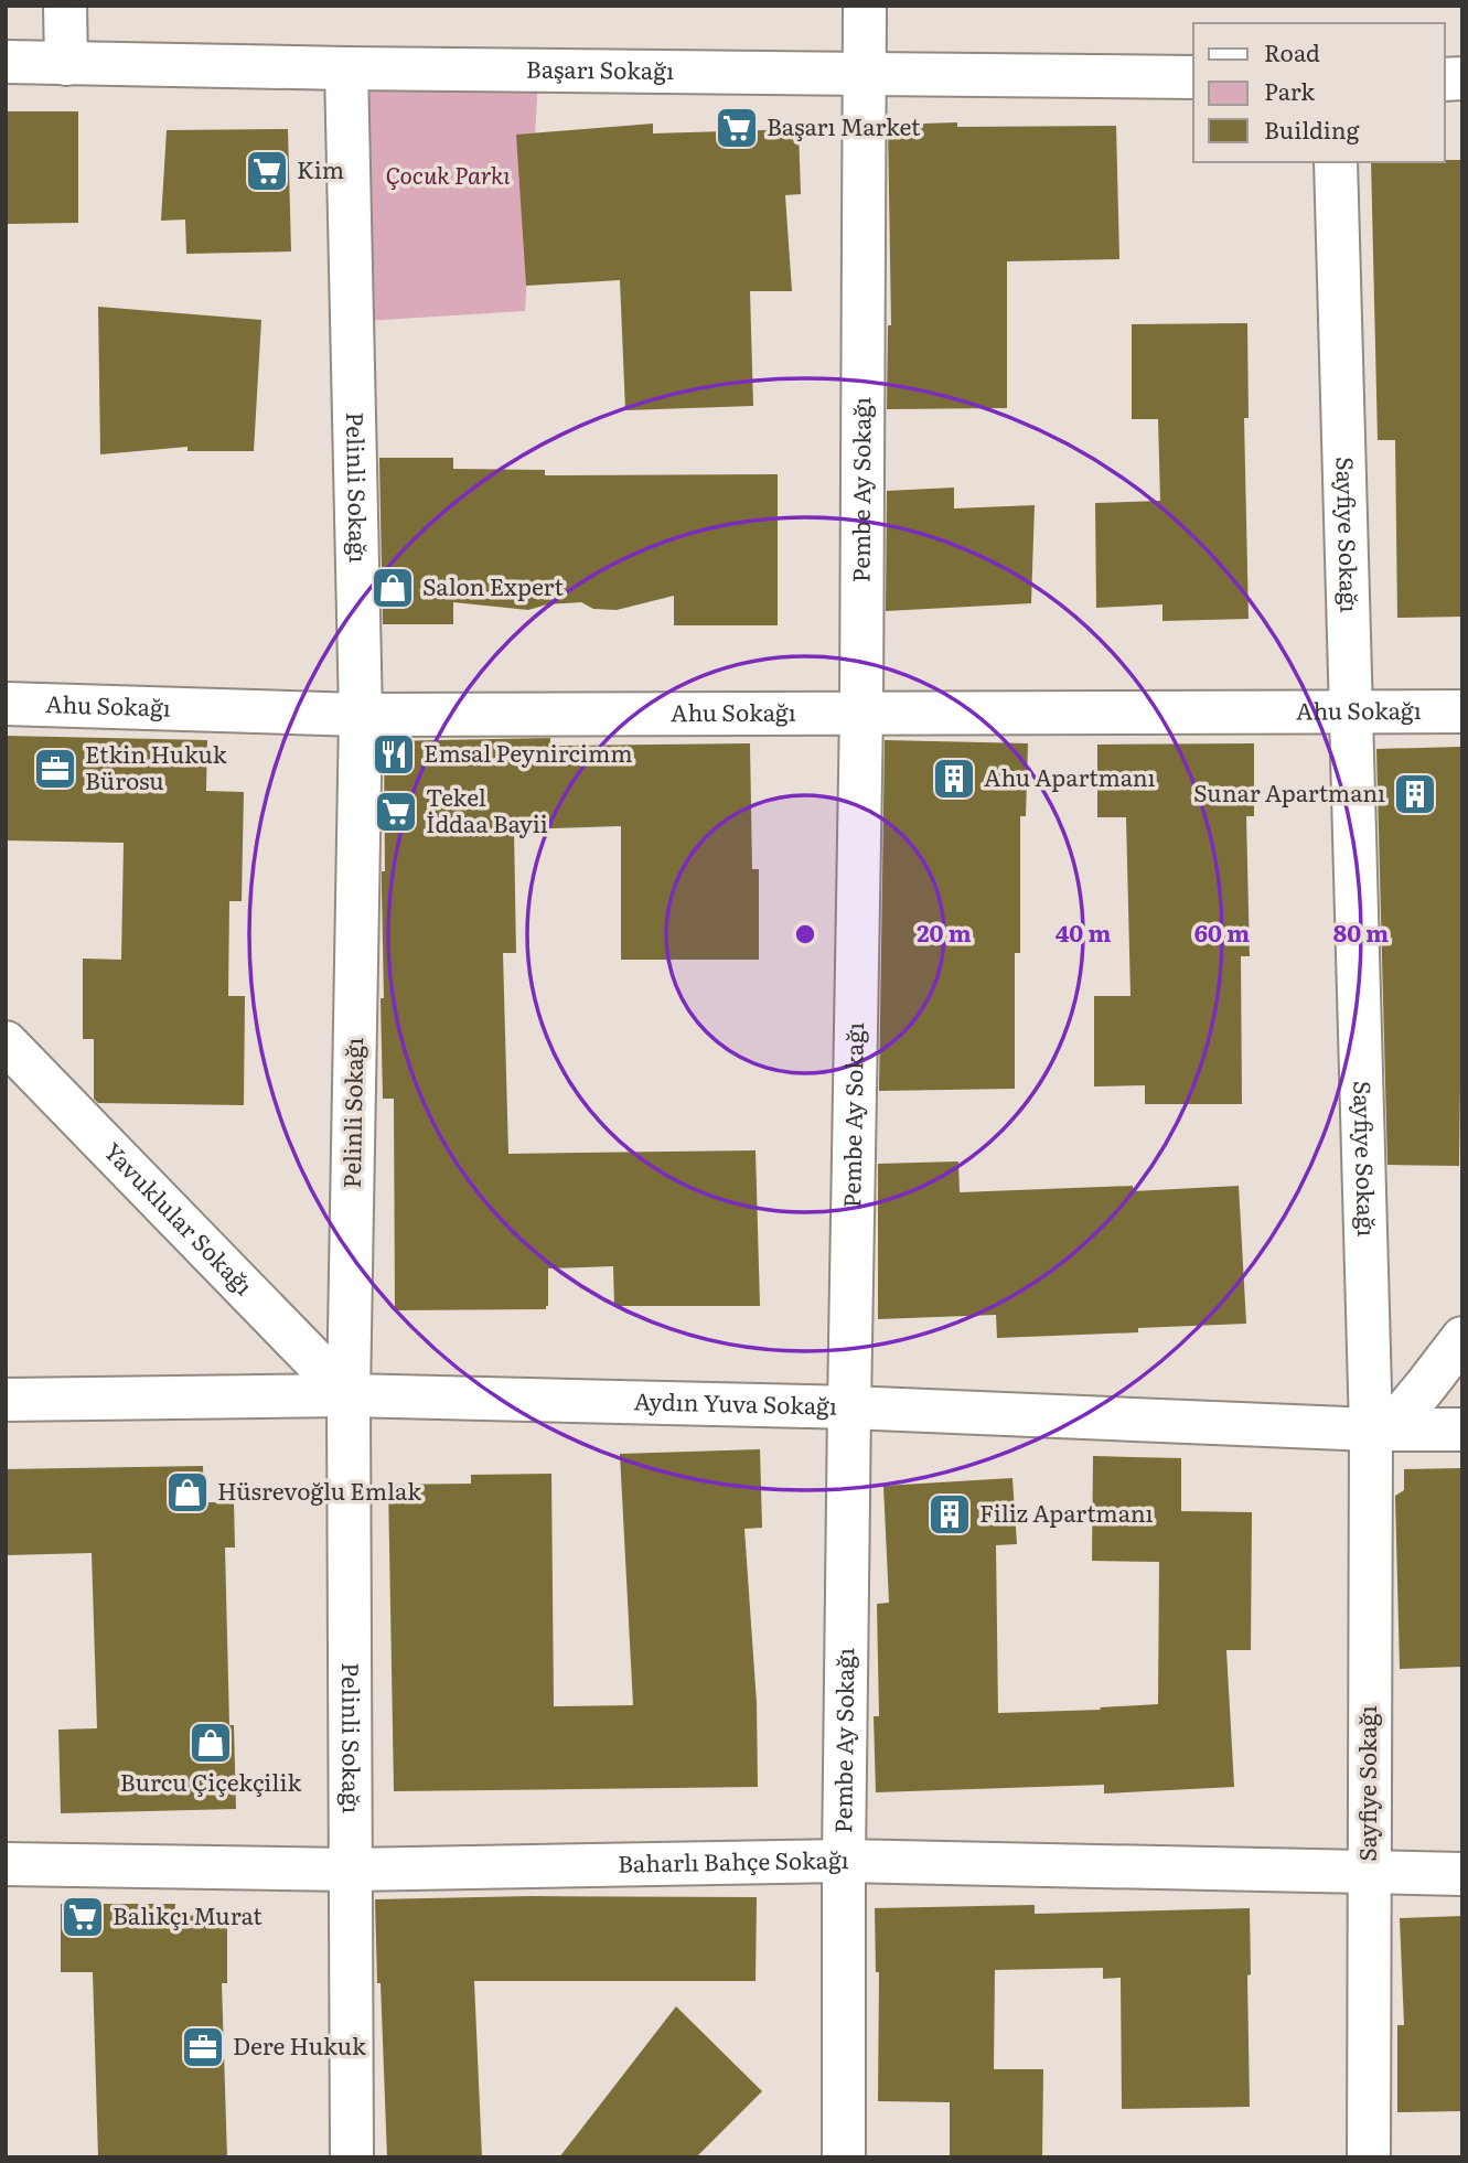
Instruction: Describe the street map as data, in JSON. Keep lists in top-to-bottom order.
{
  "streets": {
    "street": [
      "Başarı Sokağı",
      "Pelinli Sokağı",
      "Pembe Ay Sokağı",
      "Sayfiye Sokağı",
      "Ahu Sokağı",
      "Yavuklular Sokağı",
      "Aydın Yuva Sokağı",
      "Baharlı Bahçe Sokağı"
    ]
  },
  "crossings": [
    ["Başarı Sokağı", "Pelinli Sokağı"],
    ["Başarı Sokağı", "Pembe Ay Sokağı"],
    ["Pelinli Sokağı", "Ahu Sokağı"],
    ["Pelinli Sokağı", "Yavuklular Sokağı"],
    ["Pelinli Sokağı", "Aydın Yuva Sokağı"],
    ["Pelinli Sokağı", "Baharlı Bahçe Sokağı"],
    ["Pembe Ay Sokağı", "Ahu Sokağı"],
    ["Pembe Ay Sokağı", "Aydın Yuva Sokağı"],
    ["Pembe Ay Sokağı", "Baharlı Bahçe Sokağı"],
    ["Sayfiye Sokağı", "Ahu Sokağı"],
    ["Sayfiye Sokağı", "Aydın Yuva Sokağı"],
    ["Sayfiye Sokağı", "Baharlı Bahçe Sokağı"],
    ["Yavuklular Sokağı", "Aydın Yuva Sokağı"]
  ],
  "parks": ["Çocuk Parkı"],
  "places": {
    "supermarket": [
      "Başarı Market",
      "Kim",
      "Tekel İddaa Bayii",
      "Balıkçı Murat"
    ],
    "shop": ["Salon Expert", "Hüsrevoğlu Emlak", "Burcu Çiçekçilik"],
    "restaurant": ["Emsal Peynircimm"],
    "office": ["Etkin Hukuk Bürosu", "Dere Hukuk"],
    "building": ["Ahu Apartmanı", "Sunar Apartmanı", "Filiz Apartmanı"]
  },
  "legend": ["Road", "Park", "Building"],
  "rings": [
    "20 m",
    "40 m",
    "60 m",
    "80 m"
  ]
}
